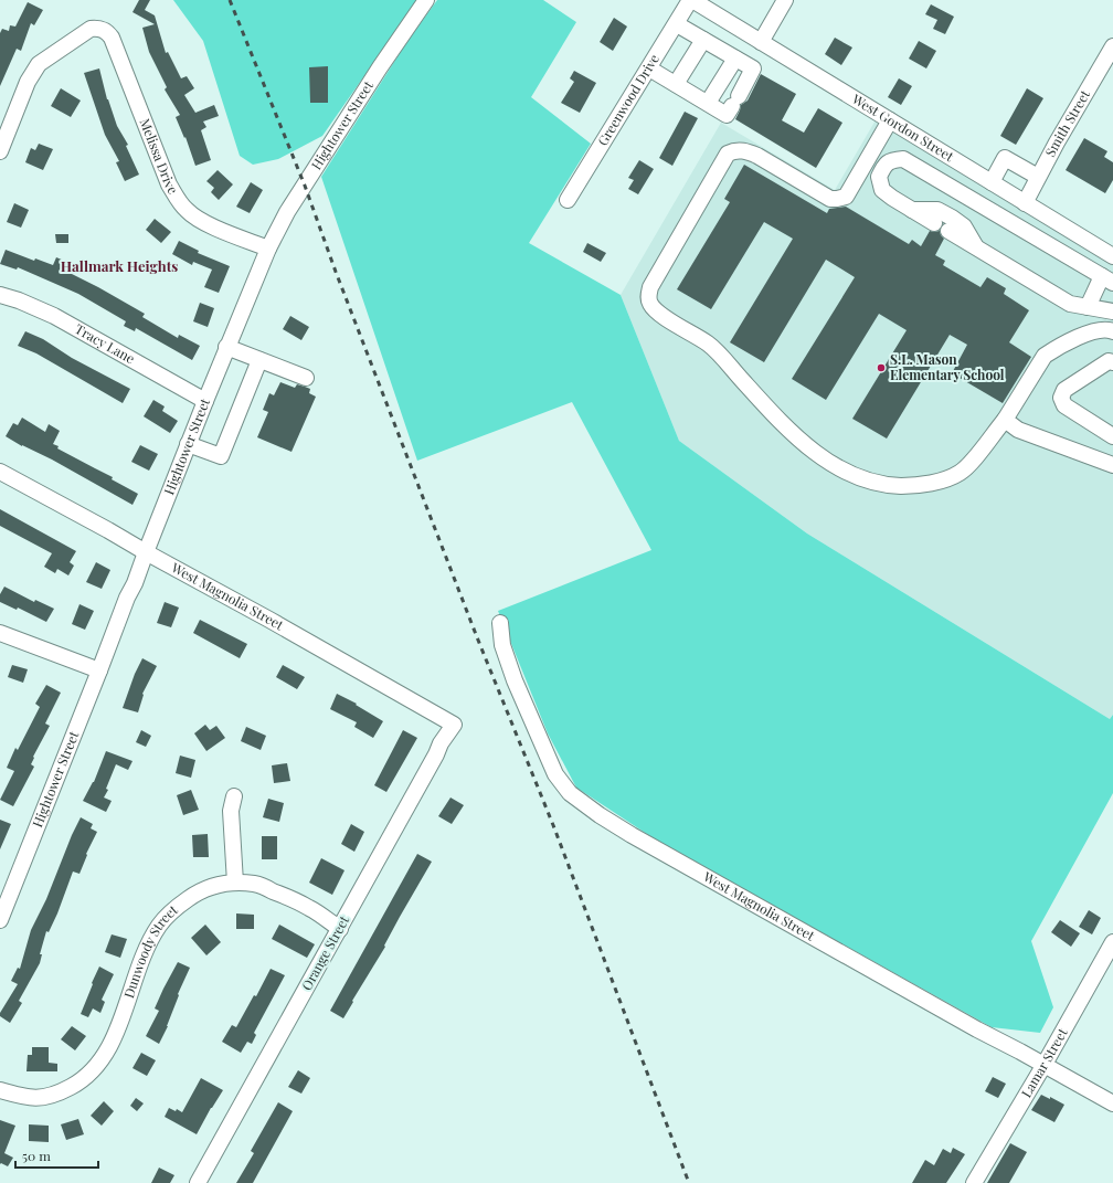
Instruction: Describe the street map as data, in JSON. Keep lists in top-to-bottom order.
{
  "streets": {
    "street": [
      "Greenwood Drive",
      "Smith Street",
      "Hightower Street",
      "West Gordon Street",
      "Melissa Drive",
      "Tracy Lane",
      "West Magnolia Street",
      "Orange Street",
      "Dunwoody Street",
      "Lamar Street"
    ]
  },
  "crossings": [
    ["Greenwood Drive", "West Gordon Street"],
    ["Smith Street", "West Gordon Street"],
    ["Hightower Street", "Melissa Drive"],
    ["Hightower Street", "Tracy Lane"],
    ["Hightower Street", "West Magnolia Street"],
    ["West Magnolia Street", "Orange Street"],
    ["West Magnolia Street", "Lamar Street"],
    ["Orange Street", "Dunwoody Street"]
  ],
  "districts": ["Hallmark Heights"],
  "places": ["S.L. Mason Elementary School"],
  "scale_bar": "50 m"
}
